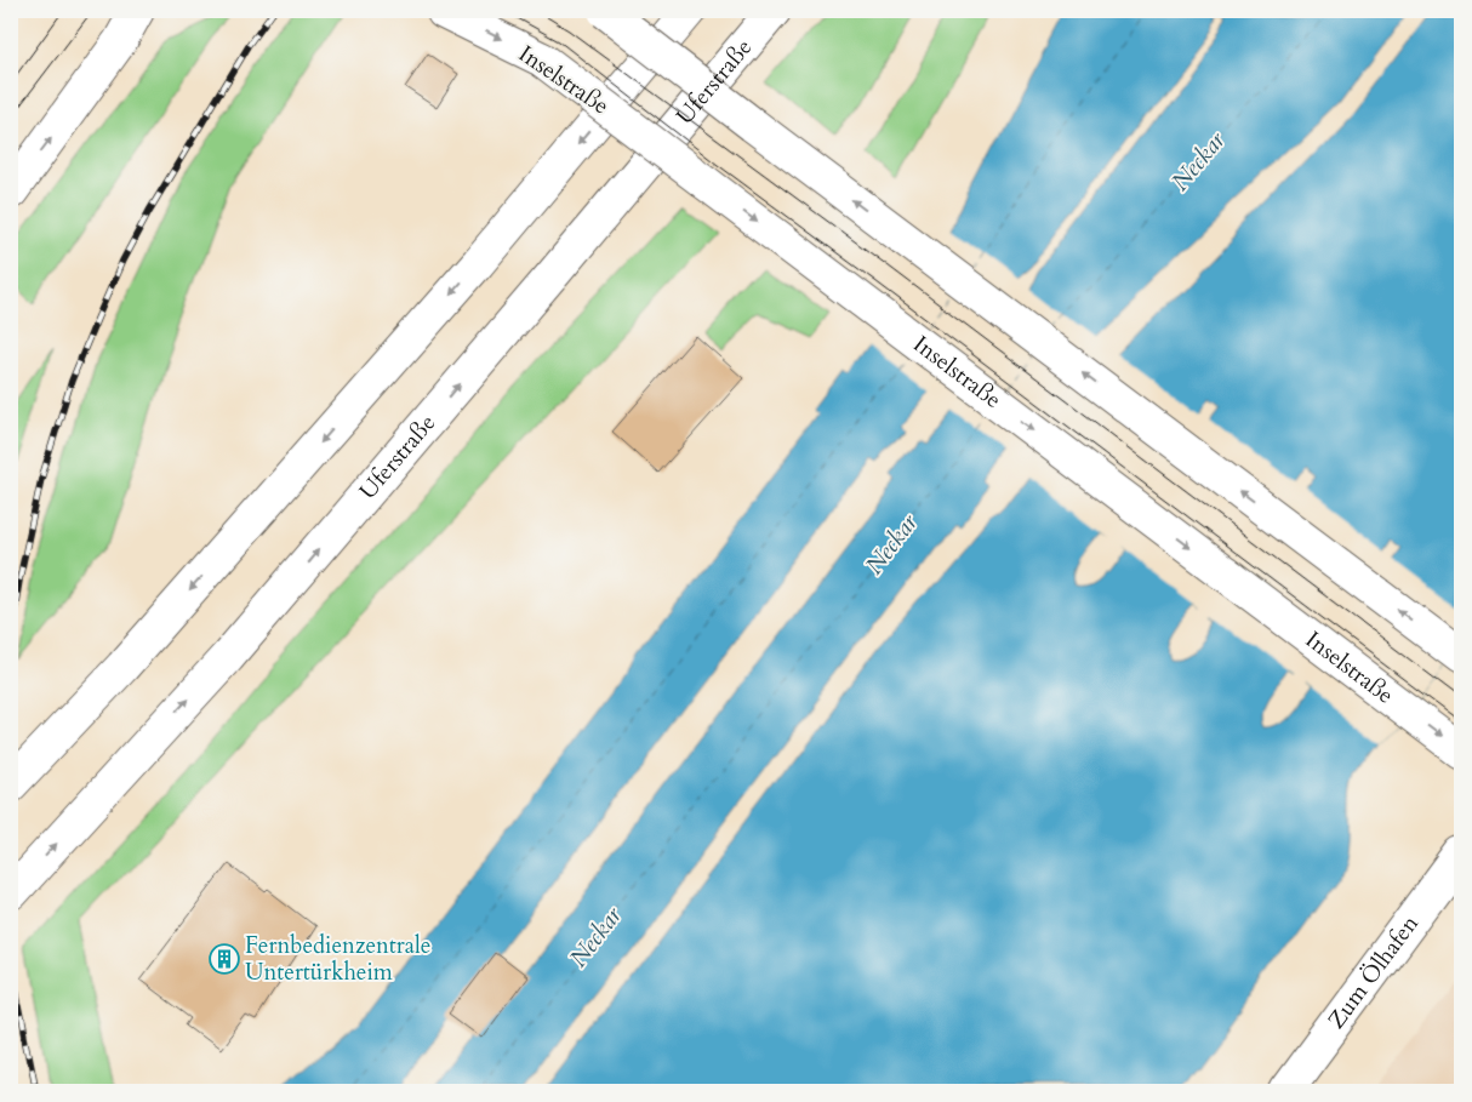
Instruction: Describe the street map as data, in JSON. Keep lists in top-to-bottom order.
{
  "streets": {
    "main road": ["Inselstraße", "Uferstraße", "Zum Ölhafen"]
  },
  "water": ["Neckar"],
  "places": {
    "building": ["Fernbedienzentrale Untertürkheim"]
  }
}
